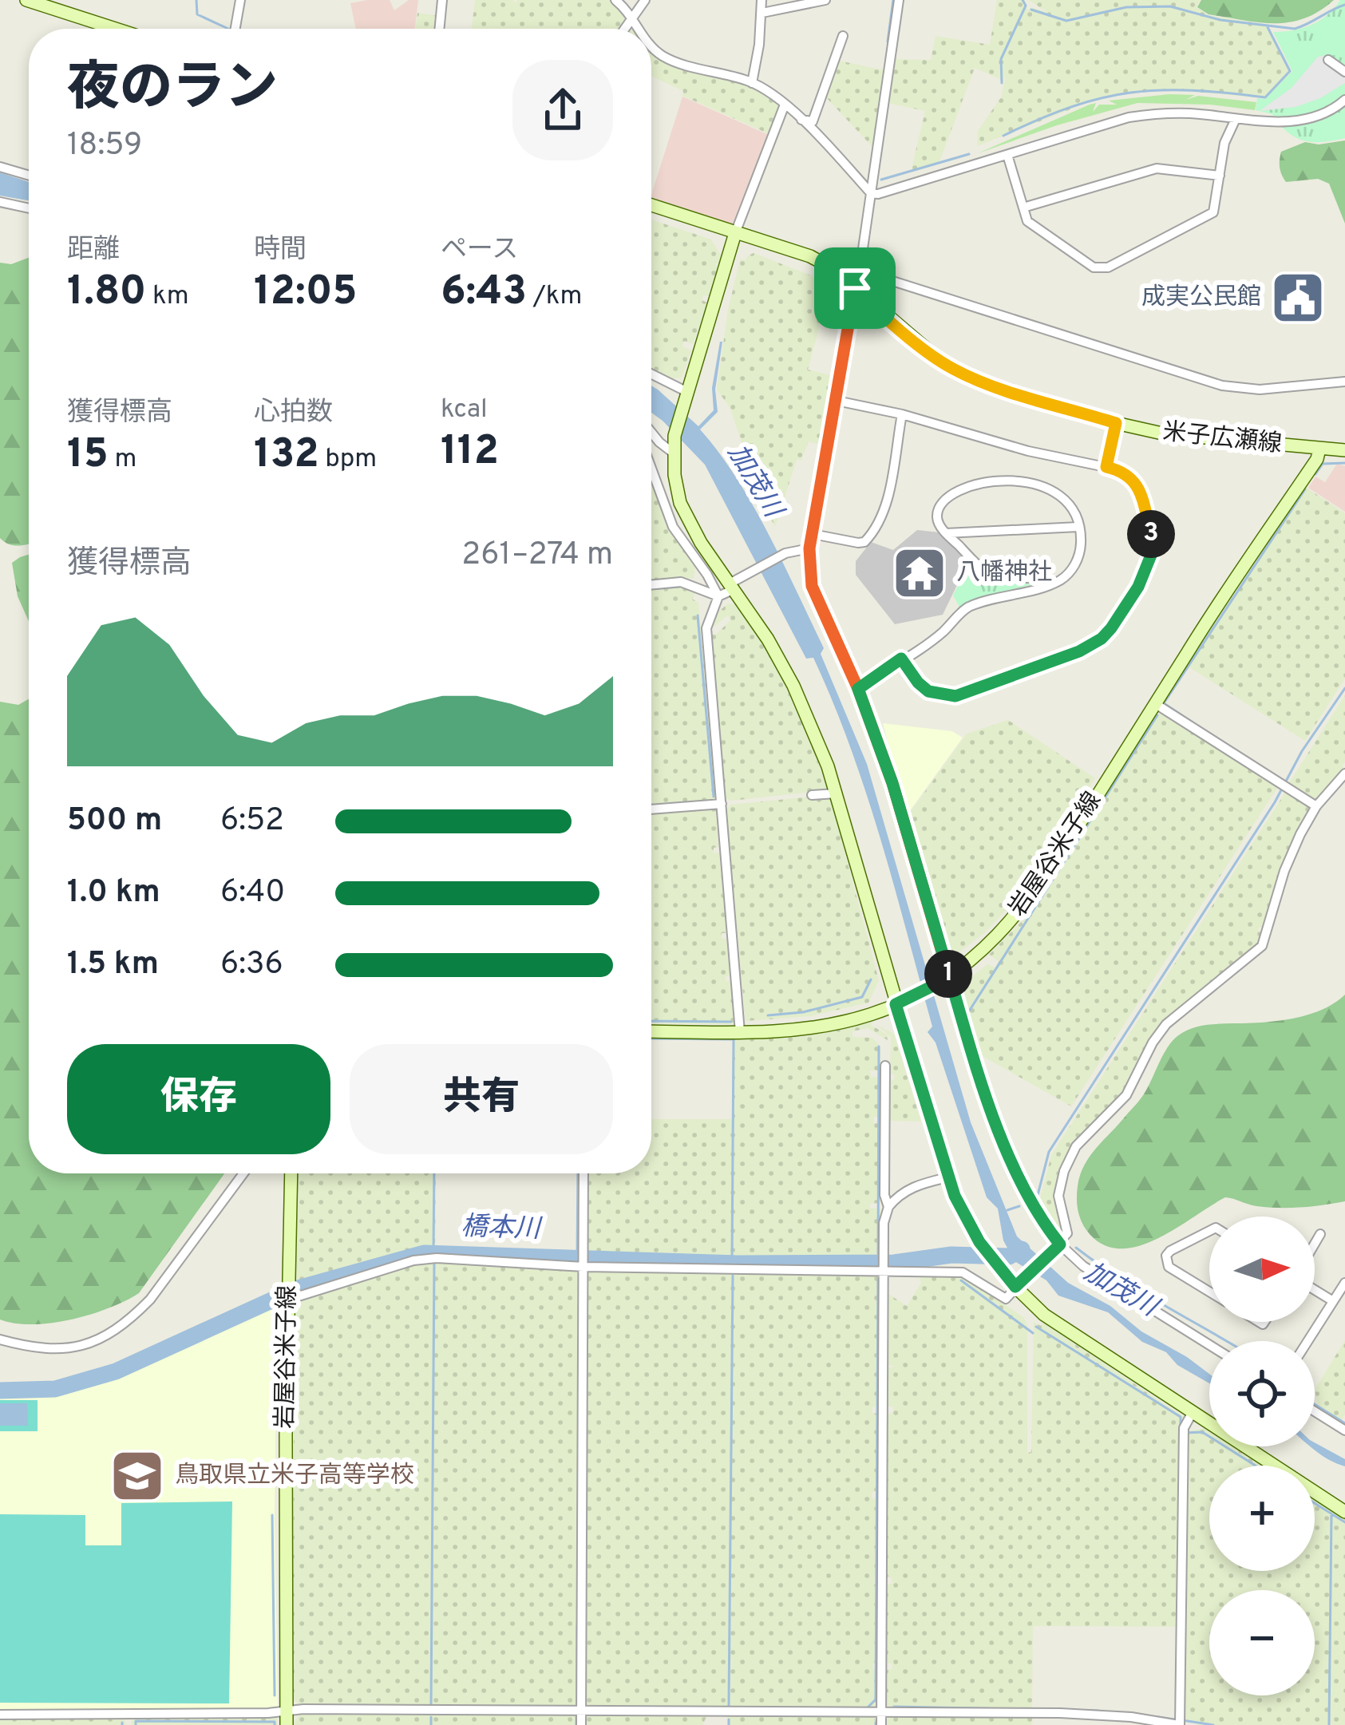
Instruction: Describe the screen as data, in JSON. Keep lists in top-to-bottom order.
{
  "streets": {
    "main road": ["米子広瀬線", "岩屋谷米子線"]
  },
  "crossings": [
    ["米子広瀬線", "岩屋谷米子線"]
  ],
  "water": ["加茂川", "橋本川"],
  "places": {
    "public building": ["成実公民館"],
    "temple": ["八幡神社"],
    "school or university": ["鳥取県立米子高等学校"]
  },
  "north": "right",
  "page": {
    "heading": ["夜のラン", "18:59"],
    "stats": [
      ["距離", "1.80 km"],
      ["時間", "12:05"],
      ["ペース", "6:43 /km"],
      ["獲得標高", "15 m"],
      ["心拍数", "132 bpm"],
      ["kcal", "112"]
    ],
    "pins": ["3", "1"],
    "chart": ["獲得標高", "261–274 m"],
    "list": [
      {
        "name": "500 m",
        "note": "6:52"
      },
      {
        "name": "1.0 km",
        "note": "6:40"
      },
      {
        "name": "1.5 km",
        "note": "6:36"
      }
    ],
    "buttons": ["保存", "共有"],
    "map_buttons": ["+", "−"]
  }
}
